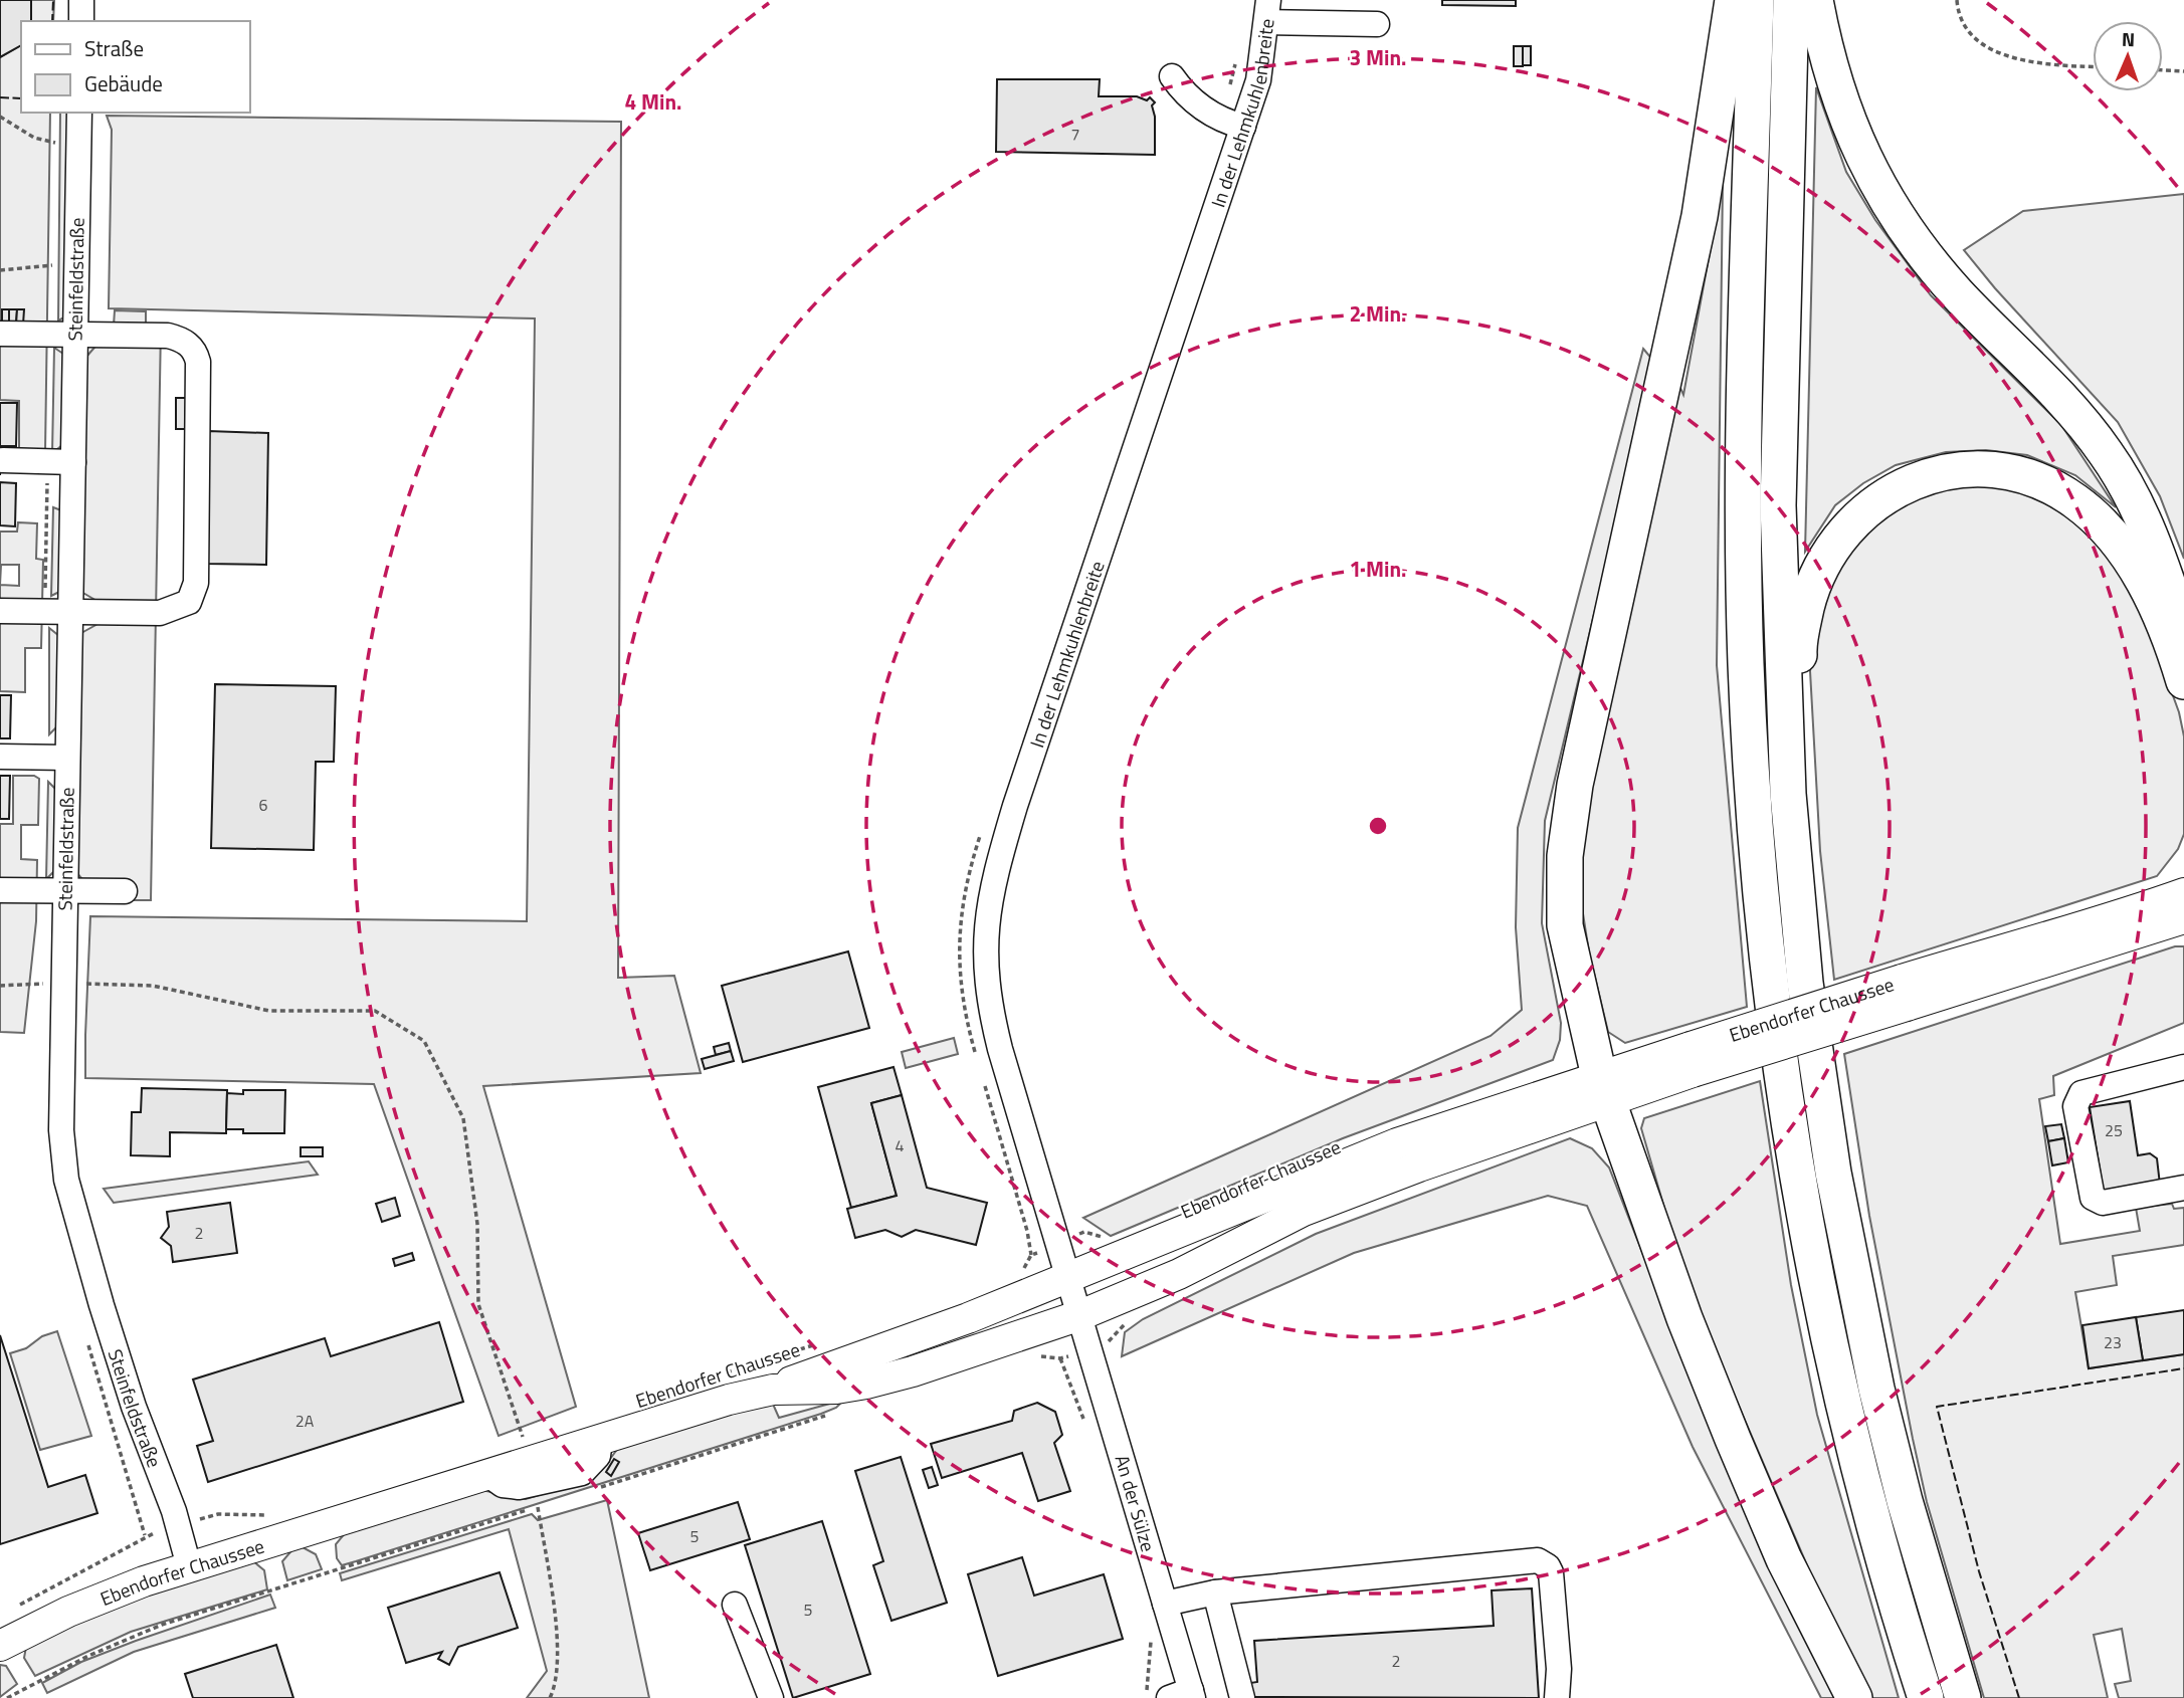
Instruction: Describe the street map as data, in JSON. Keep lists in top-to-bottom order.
{
  "streets": {
    "main road": ["Ebendorfer Chaussee"],
    "street": ["In der Lehmkuhlenbreite", "Steinfeldstraße", "An der Sülze"]
  },
  "crossings": [
    ["In der Lehmkuhlenbreite", "Ebendorfer Chaussee"],
    ["In der Lehmkuhlenbreite", "An der Sülze"],
    ["Steinfeldstraße", "Ebendorfer Chaussee"],
    ["Ebendorfer Chaussee", "An der Sülze"]
  ],
  "house_numbers": [
    "7",
    "6",
    "25",
    "4",
    "2",
    "23",
    "2A",
    "5",
    "5",
    "2"
  ],
  "legend": ["Straße", "Gebäude"],
  "north": "top",
  "rings": [
    "3 Min.",
    "4 Min.",
    "2 Min.",
    "1 Min."
  ]
}
